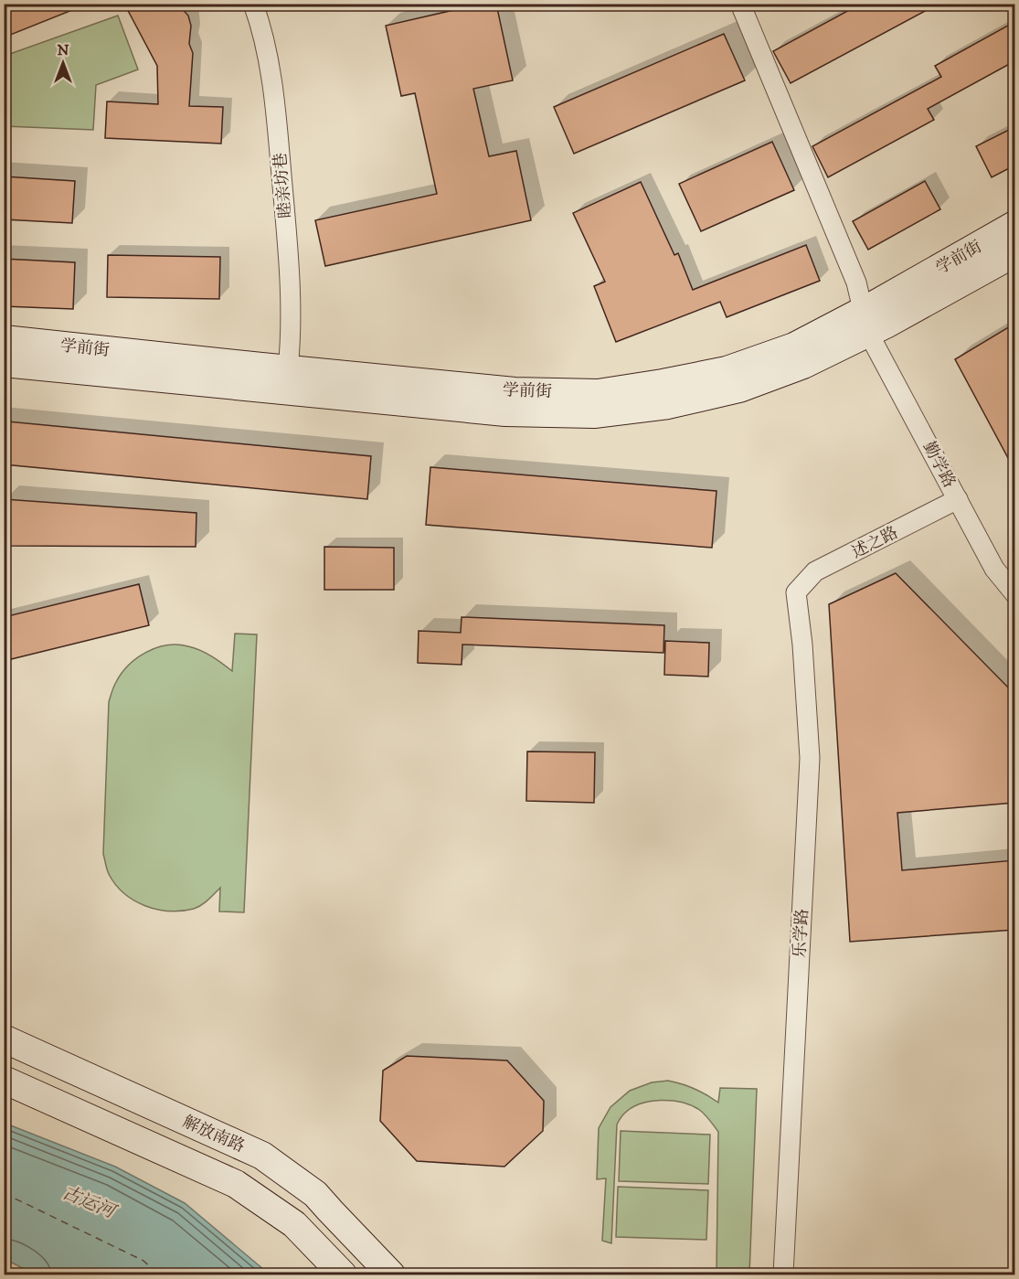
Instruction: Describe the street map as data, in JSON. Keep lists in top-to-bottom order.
{
  "streets": {
    "main road": ["学前街", "解放南路"],
    "street": [
      "睦亲坊巷",
      "勤学路",
      "述之路",
      "乐学路"
    ]
  },
  "crossings": [
    ["睦亲坊巷", "学前街"],
    ["学前街", "勤学路"],
    ["勤学路", "述之路"],
    ["述之路", "乐学路"]
  ],
  "water": ["古运河"],
  "north": "top"
}
